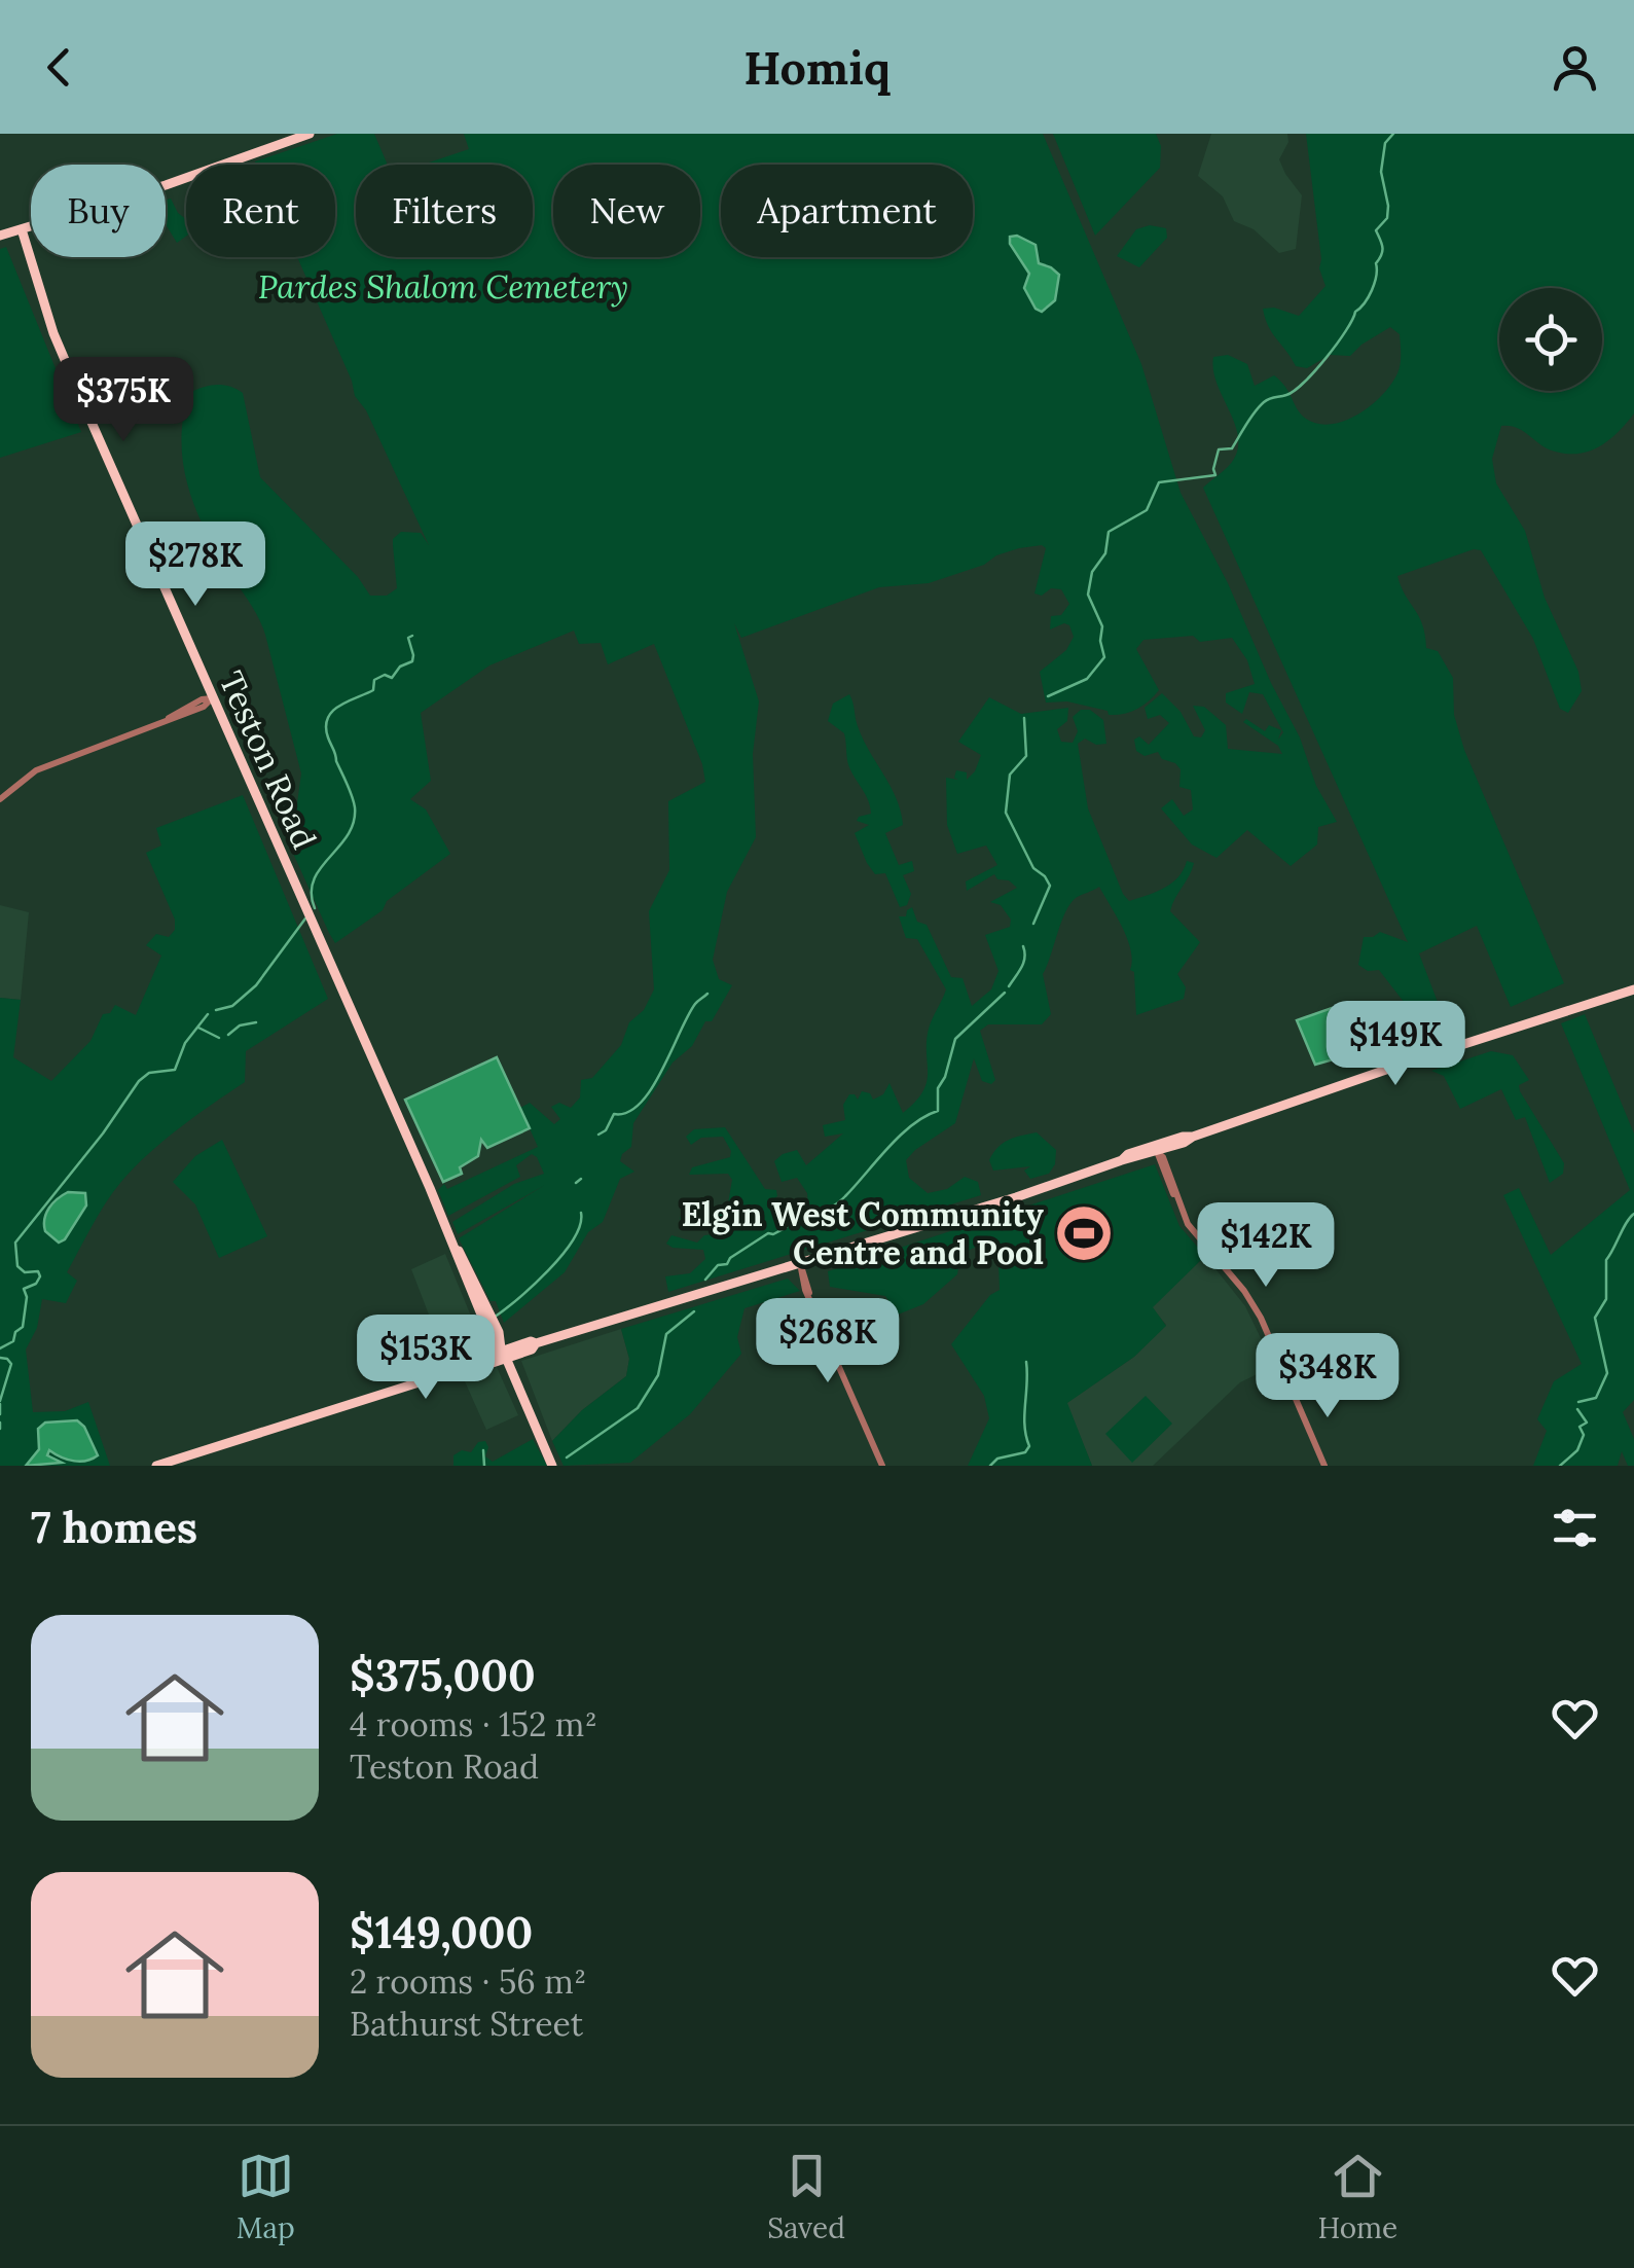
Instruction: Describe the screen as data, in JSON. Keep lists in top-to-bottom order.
{
  "streets": {
    "main road": ["Teston Road"]
  },
  "parks": ["Pardes Shalom Cemetery"],
  "places": {
    "sports": ["Elgin West Community Centre and Pool"]
  },
  "page": {
    "header": "Homiq",
    "chip": [
      "Buy",
      "Rent",
      "Filters",
      "New",
      "Apartment"
    ],
    "price": [
      "$375K",
      "$278K",
      "$149K",
      "$142K",
      "$268K",
      "$153K",
      "$348K"
    ],
    "heading": "7 homes",
    "list": [
      {
        "name": "$375,000",
        "note": "4 rooms · 152 m² · Teston Road"
      },
      {
        "name": "$149,000",
        "note": "2 rooms · 56 m² · Bathurst Street"
      }
    ],
    "tabs": ["Map", "Saved", "Home"]
  }
}
